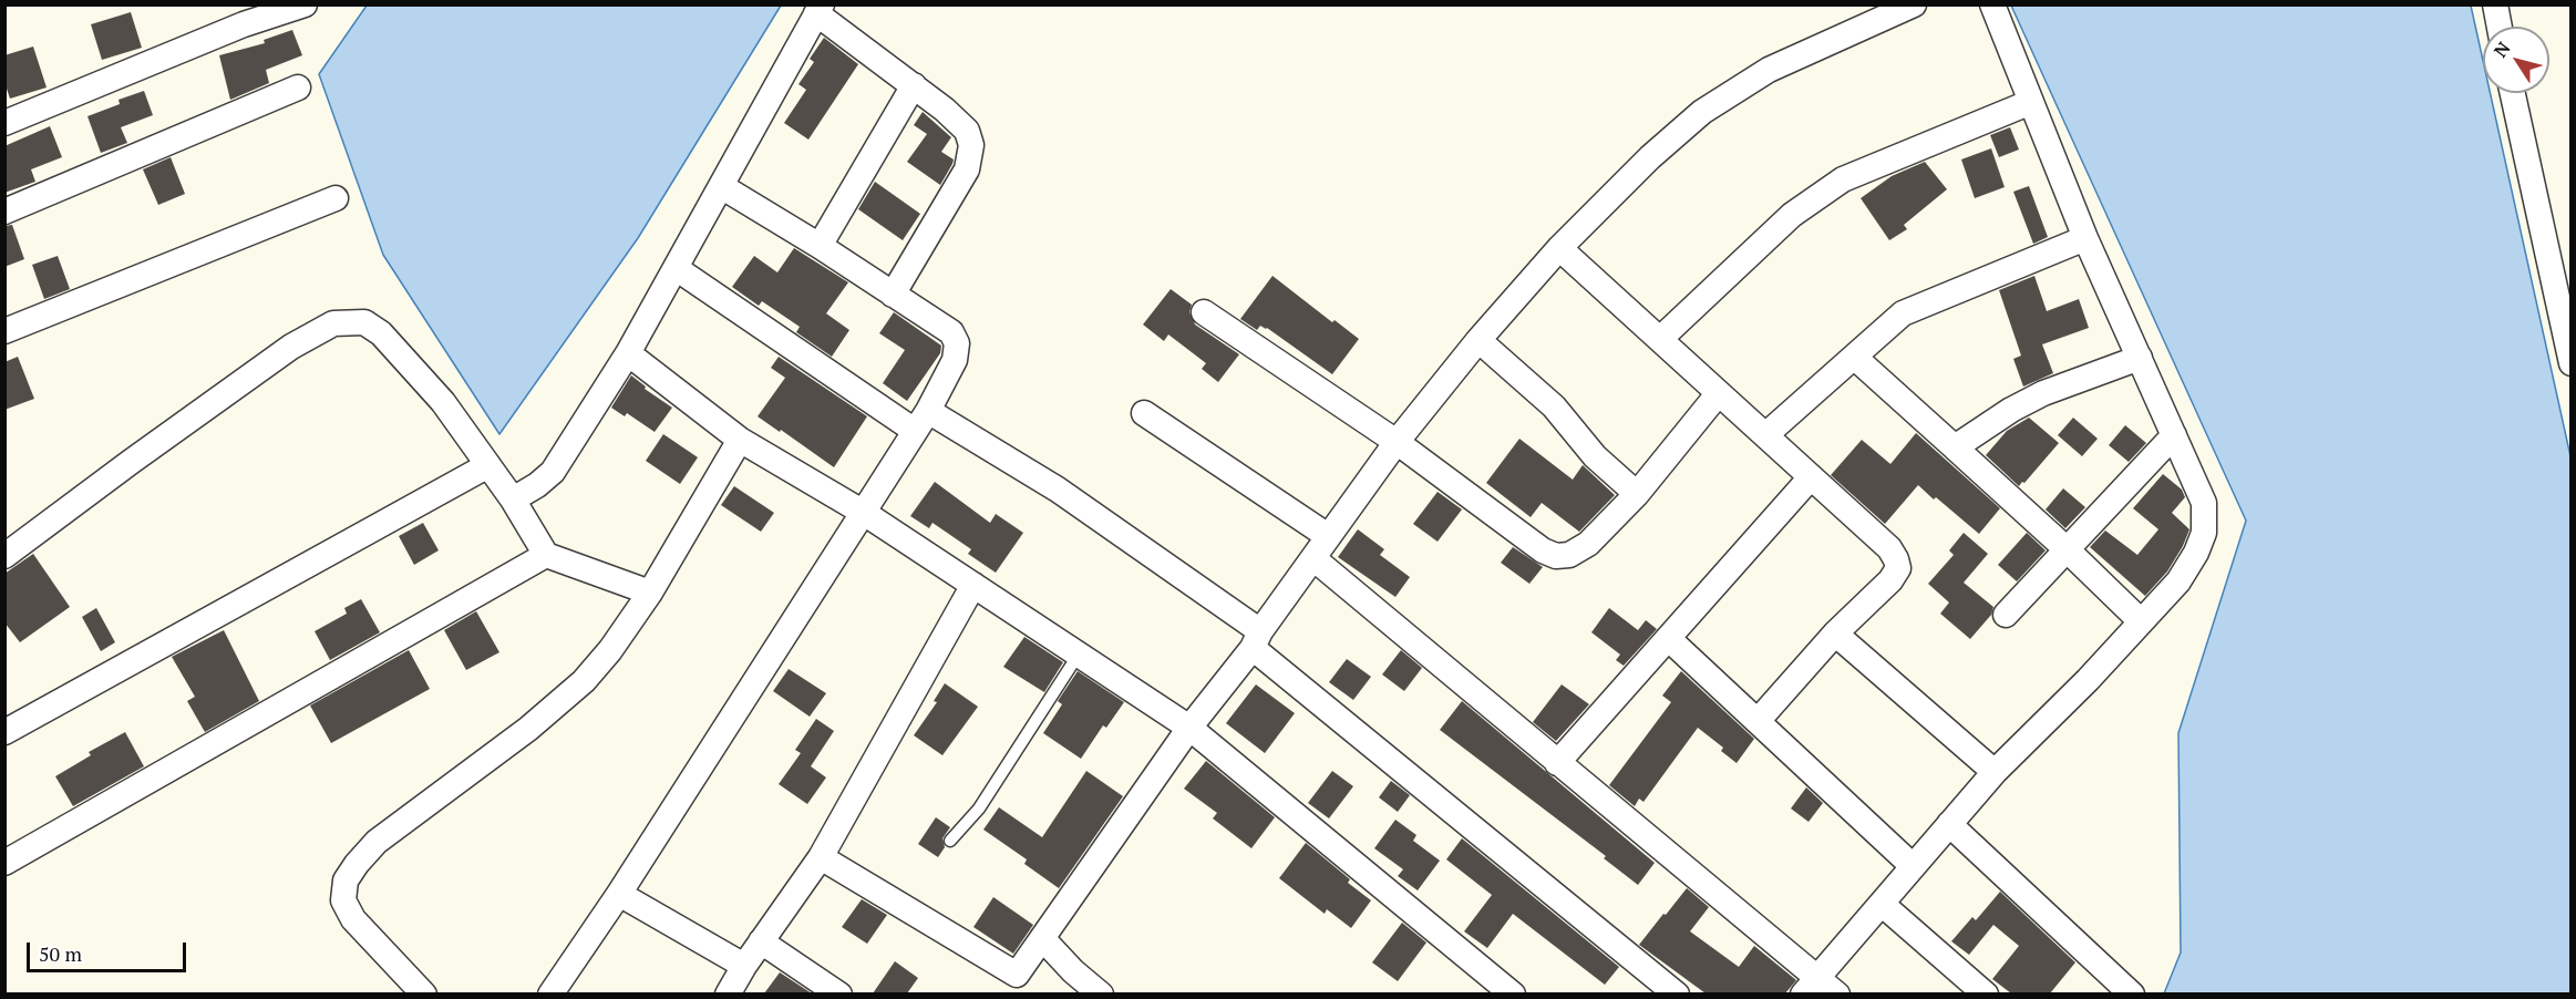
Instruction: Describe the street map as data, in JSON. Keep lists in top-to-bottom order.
{
  "scale_bar": "50 m",
  "north": "top left"
}
